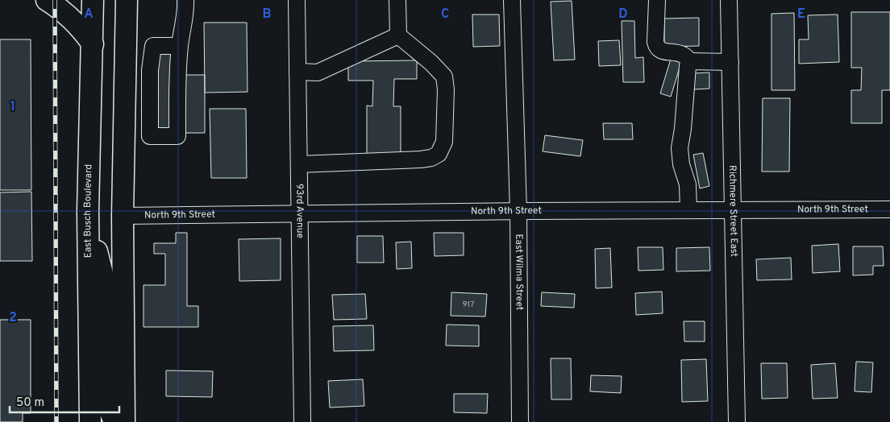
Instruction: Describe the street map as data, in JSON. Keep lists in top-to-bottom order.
{
  "streets": {
    "main road": ["East Busch Boulevard"],
    "street": [
      "North 9th Street",
      "93rd Avenue",
      "Richmere Street East",
      "East Wilma Street"
    ]
  },
  "crossings": [
    ["North 9th Street", "93rd Avenue"],
    ["North 9th Street", "Richmere Street East"],
    ["North 9th Street", "East Wilma Street"]
  ],
  "house_numbers": ["917"],
  "scale_bar": "50 m",
  "grid": {
    "columns": [
      "A",
      "B",
      "C",
      "D",
      "E"
    ],
    "rows": ["1", "2"]
  }
}
